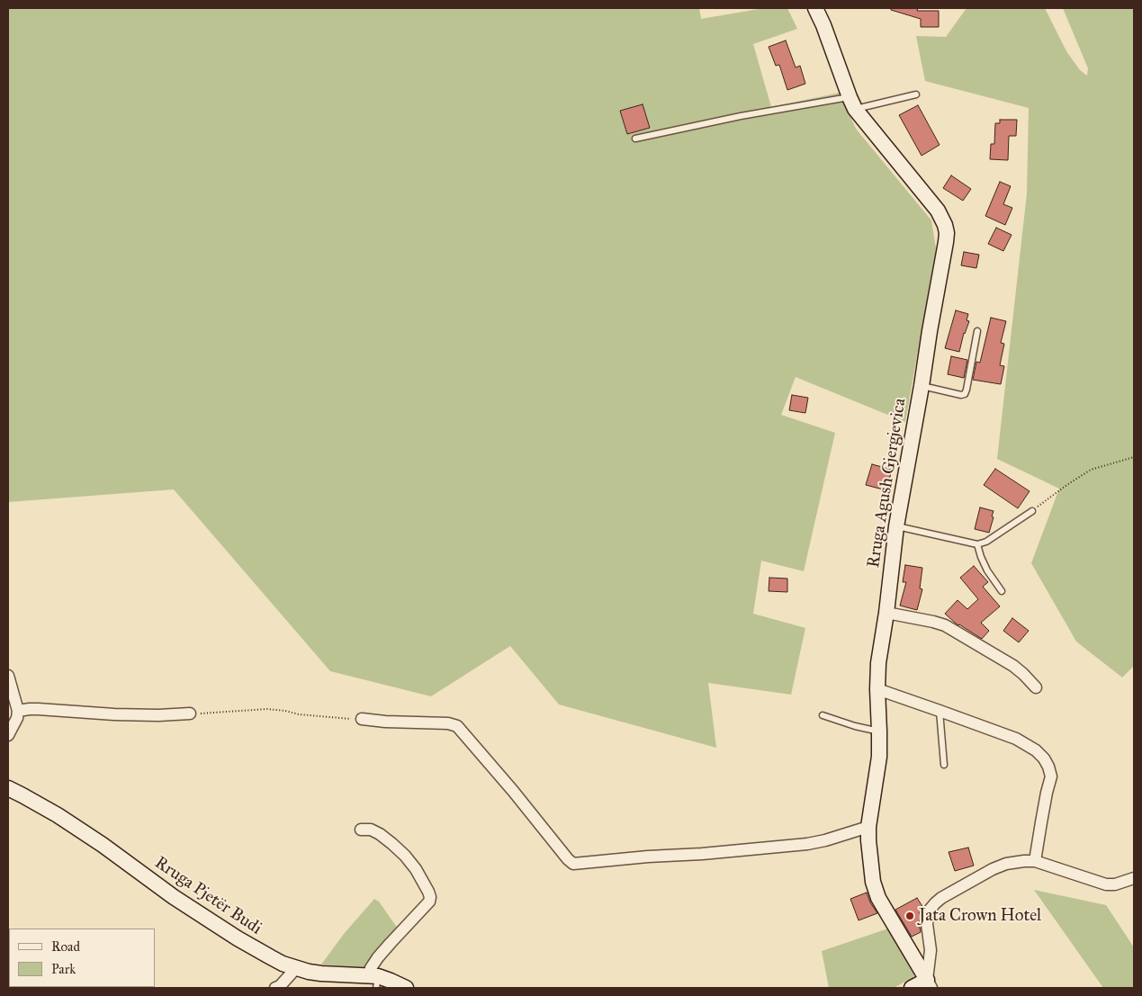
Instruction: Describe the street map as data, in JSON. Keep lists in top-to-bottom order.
{
  "streets": {
    "main road": ["Rruga Agush Gjergjevica", "Rruga Pjetër Budi"]
  },
  "places": ["Jata Crown Hotel"],
  "legend": ["Road", "Park"]
}
